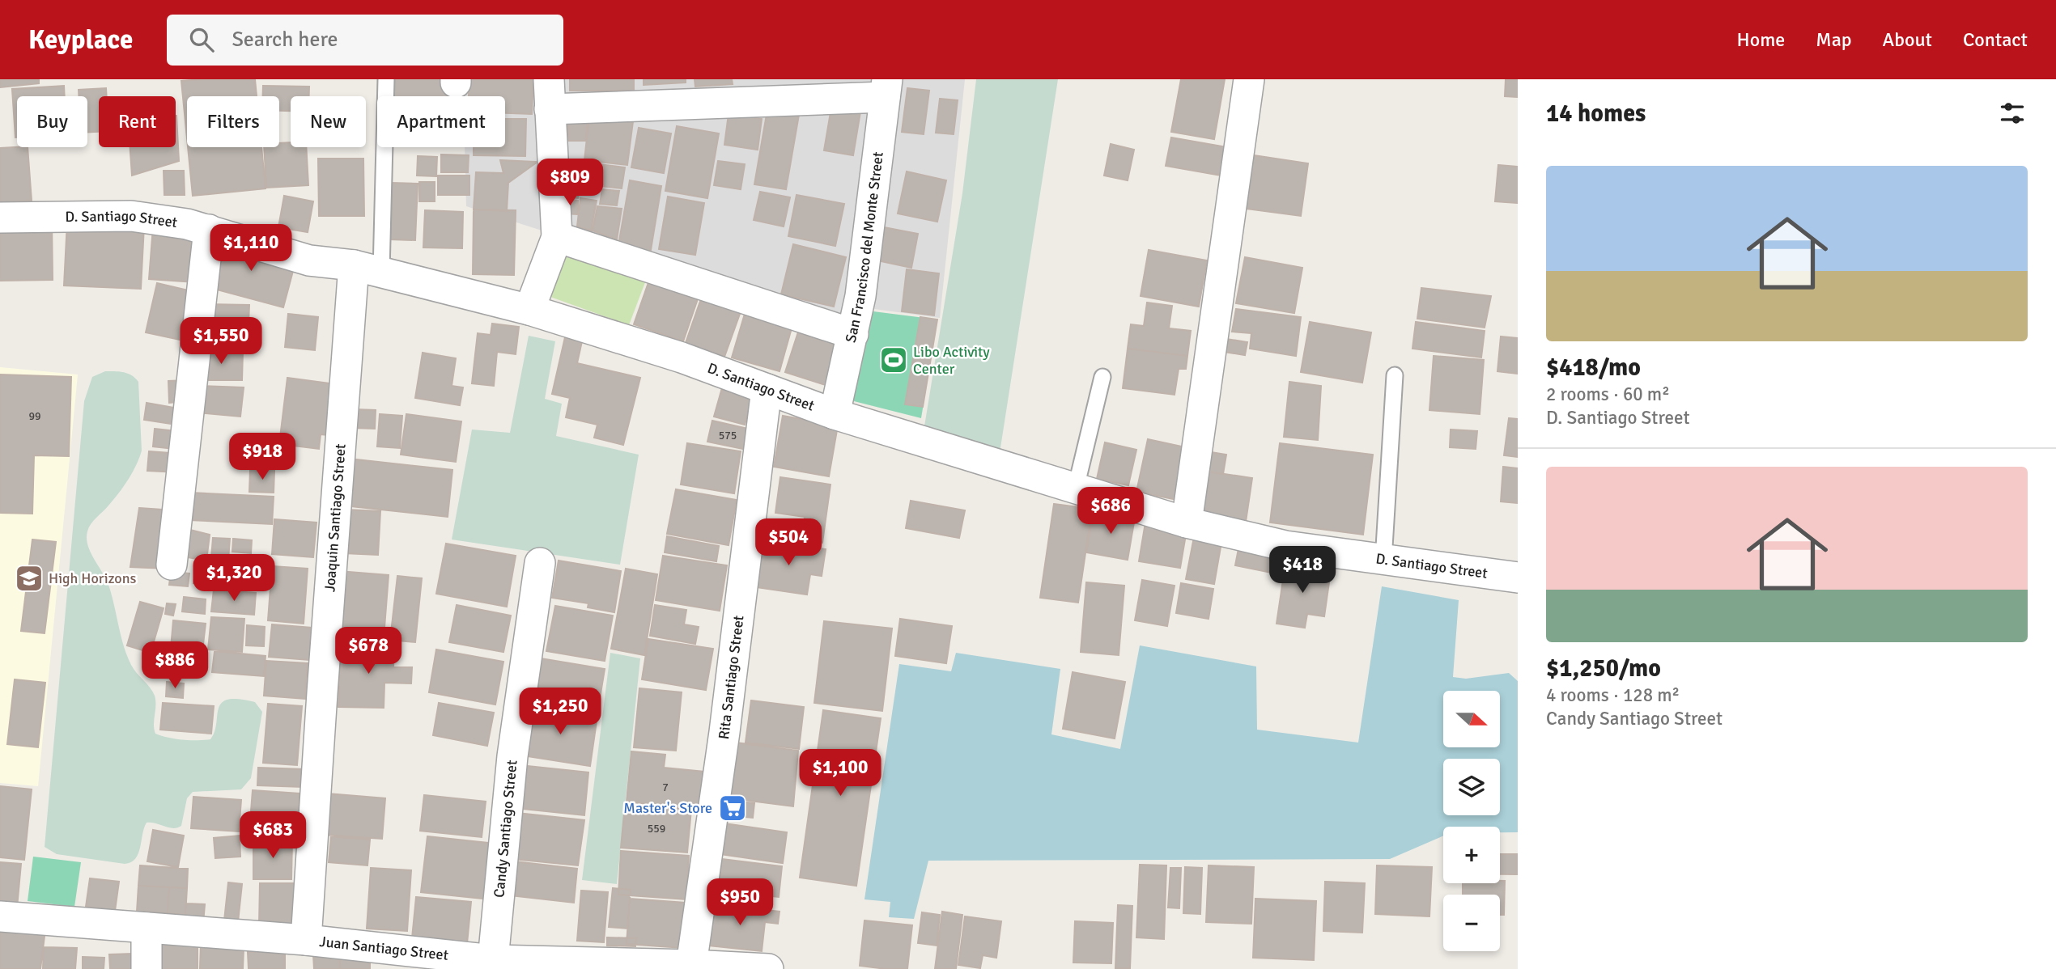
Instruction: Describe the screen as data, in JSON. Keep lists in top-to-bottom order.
{
  "streets": {
    "street": [
      "D. Santiago Street",
      "San Francisco del Monte Street",
      "Joaquin Santiago Street",
      "Rita Santiago Street",
      "Candy Santiago Street",
      "Juan Santiago Street"
    ]
  },
  "crossings": [
    ["D. Santiago Street", "San Francisco del Monte Street"],
    ["D. Santiago Street", "Joaquin Santiago Street"],
    ["D. Santiago Street", "Rita Santiago Street"],
    ["Joaquin Santiago Street", "Juan Santiago Street"],
    ["Rita Santiago Street", "Juan Santiago Street"],
    ["Candy Santiago Street", "Juan Santiago Street"]
  ],
  "places": {
    "sports": ["Libo Activity Center"],
    "school or university": ["High Horizons"],
    "supermarket": ["Master's Store"]
  },
  "house_numbers": [
    "99",
    "575",
    "7",
    "559"
  ],
  "north": "right",
  "page": {
    "header": "Keyplace",
    "search": "Search here",
    "nav": [
      "Home",
      "Map",
      "About",
      "Contact"
    ],
    "heading": "14 homes",
    "chip": [
      "Buy",
      "Rent",
      "Filters",
      "New",
      "Apartment"
    ],
    "list": [
      {
        "name": "$418/mo",
        "note": "2 rooms · 60 m² · D. Santiago Street"
      },
      {
        "name": "$1,250/mo",
        "note": "4 rooms · 128 m² · Candy Santiago Street"
      }
    ],
    "price": [
      "$809",
      "$1,110",
      "$1,550",
      "$918",
      "$686",
      "$504",
      "$418",
      "$1,320",
      "$678",
      "$886",
      "$1,250",
      "$1,100",
      "$683",
      "$950"
    ],
    "map_buttons": ["+", "−"]
  }
}
